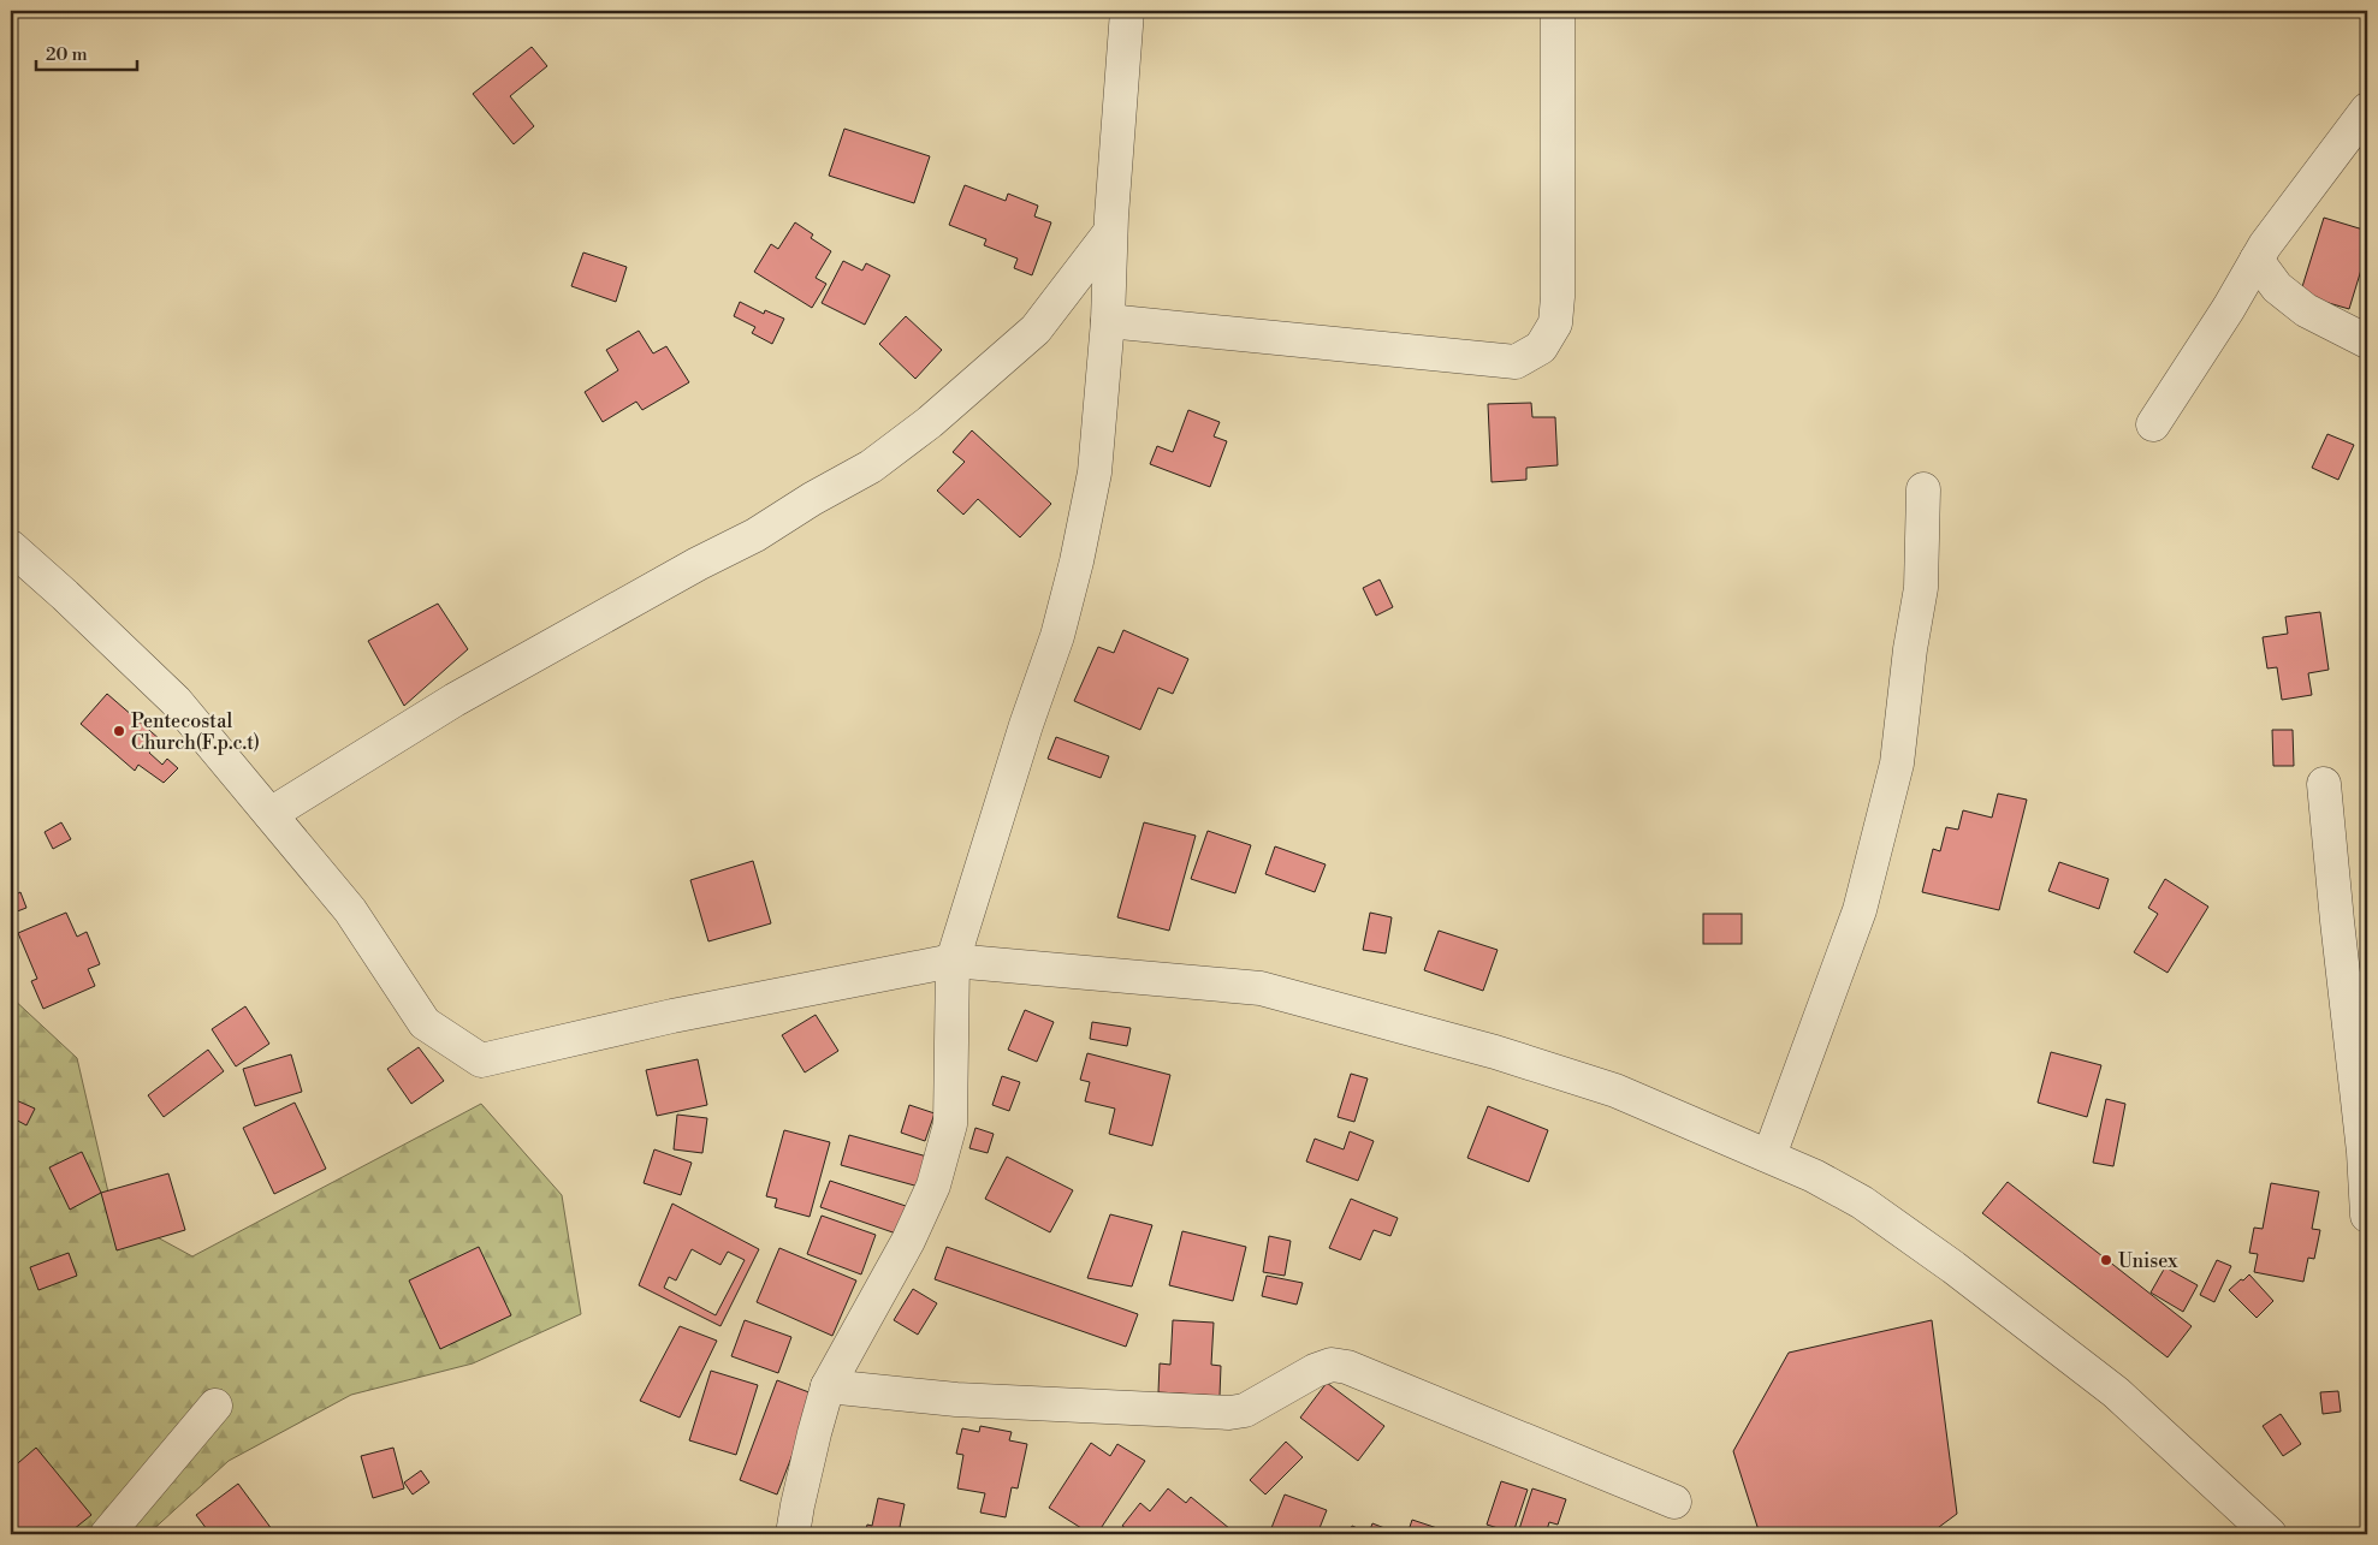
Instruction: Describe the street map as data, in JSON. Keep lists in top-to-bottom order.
{
  "places": ["Pentecostal Church(F.p.c.t)", "Unisex"],
  "scale_bar": "20 m"
}
